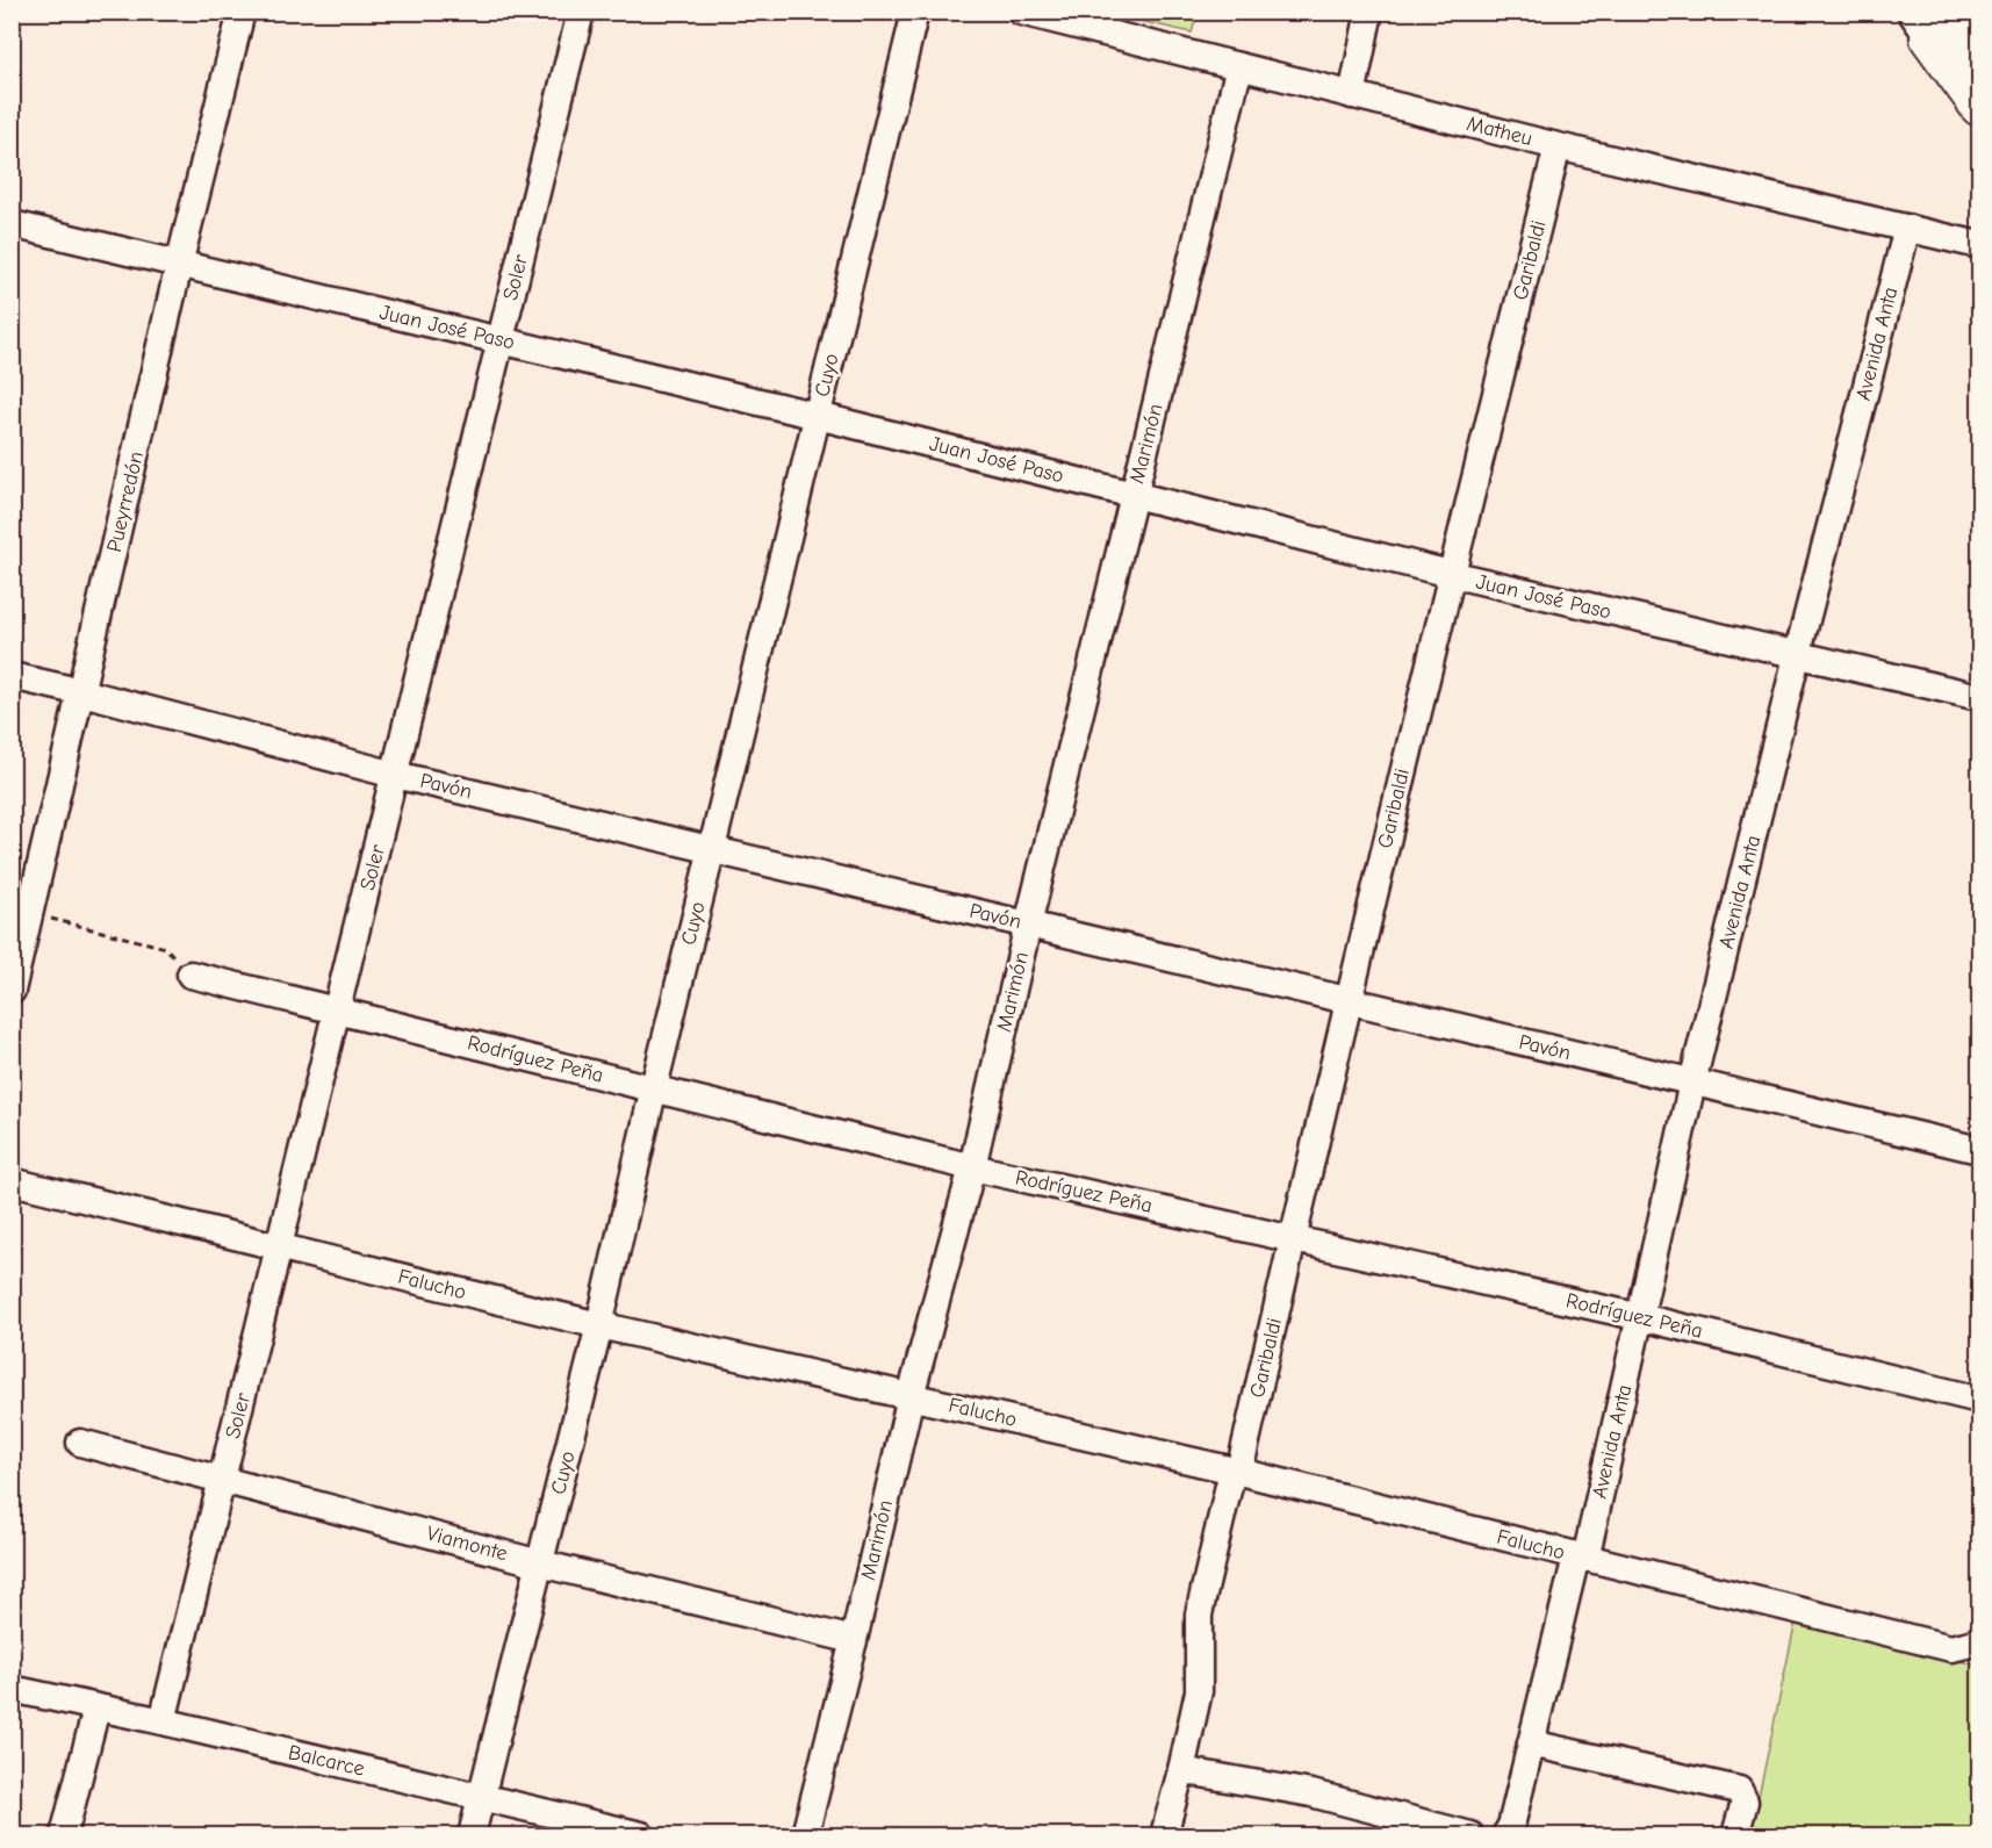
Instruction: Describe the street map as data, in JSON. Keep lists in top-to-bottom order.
{
  "streets": {
    "street": [
      "Matheu",
      "Garibaldi",
      "Soler",
      "Juan José Paso",
      "Avenida Anta",
      "Cuyo",
      "Marimón",
      "Pueyrredón",
      "Pavón",
      "Rodríguez Peña",
      "Falucho",
      "Viamonte",
      "Balcarce"
    ]
  },
  "crossings": [
    ["Matheu", "Garibaldi"],
    ["Matheu", "Avenida Anta"],
    ["Matheu", "Marimón"],
    ["Garibaldi", "Juan José Paso"],
    ["Garibaldi", "Pavón"],
    ["Garibaldi", "Rodríguez Peña"],
    ["Garibaldi", "Falucho"],
    ["Soler", "Juan José Paso"],
    ["Soler", "Pavón"],
    ["Soler", "Rodríguez Peña"],
    ["Soler", "Falucho"],
    ["Soler", "Viamonte"],
    ["Soler", "Balcarce"],
    ["Juan José Paso", "Avenida Anta"],
    ["Juan José Paso", "Cuyo"],
    ["Juan José Paso", "Marimón"],
    ["Juan José Paso", "Pueyrredón"],
    ["Avenida Anta", "Pavón"],
    ["Avenida Anta", "Rodríguez Peña"],
    ["Avenida Anta", "Falucho"],
    ["Cuyo", "Pavón"],
    ["Cuyo", "Rodríguez Peña"],
    ["Cuyo", "Falucho"],
    ["Cuyo", "Viamonte"],
    ["Cuyo", "Balcarce"],
    ["Marimón", "Pavón"],
    ["Marimón", "Rodríguez Peña"],
    ["Marimón", "Falucho"],
    ["Marimón", "Viamonte"],
    ["Pueyrredón", "Pavón"]
  ]
}
